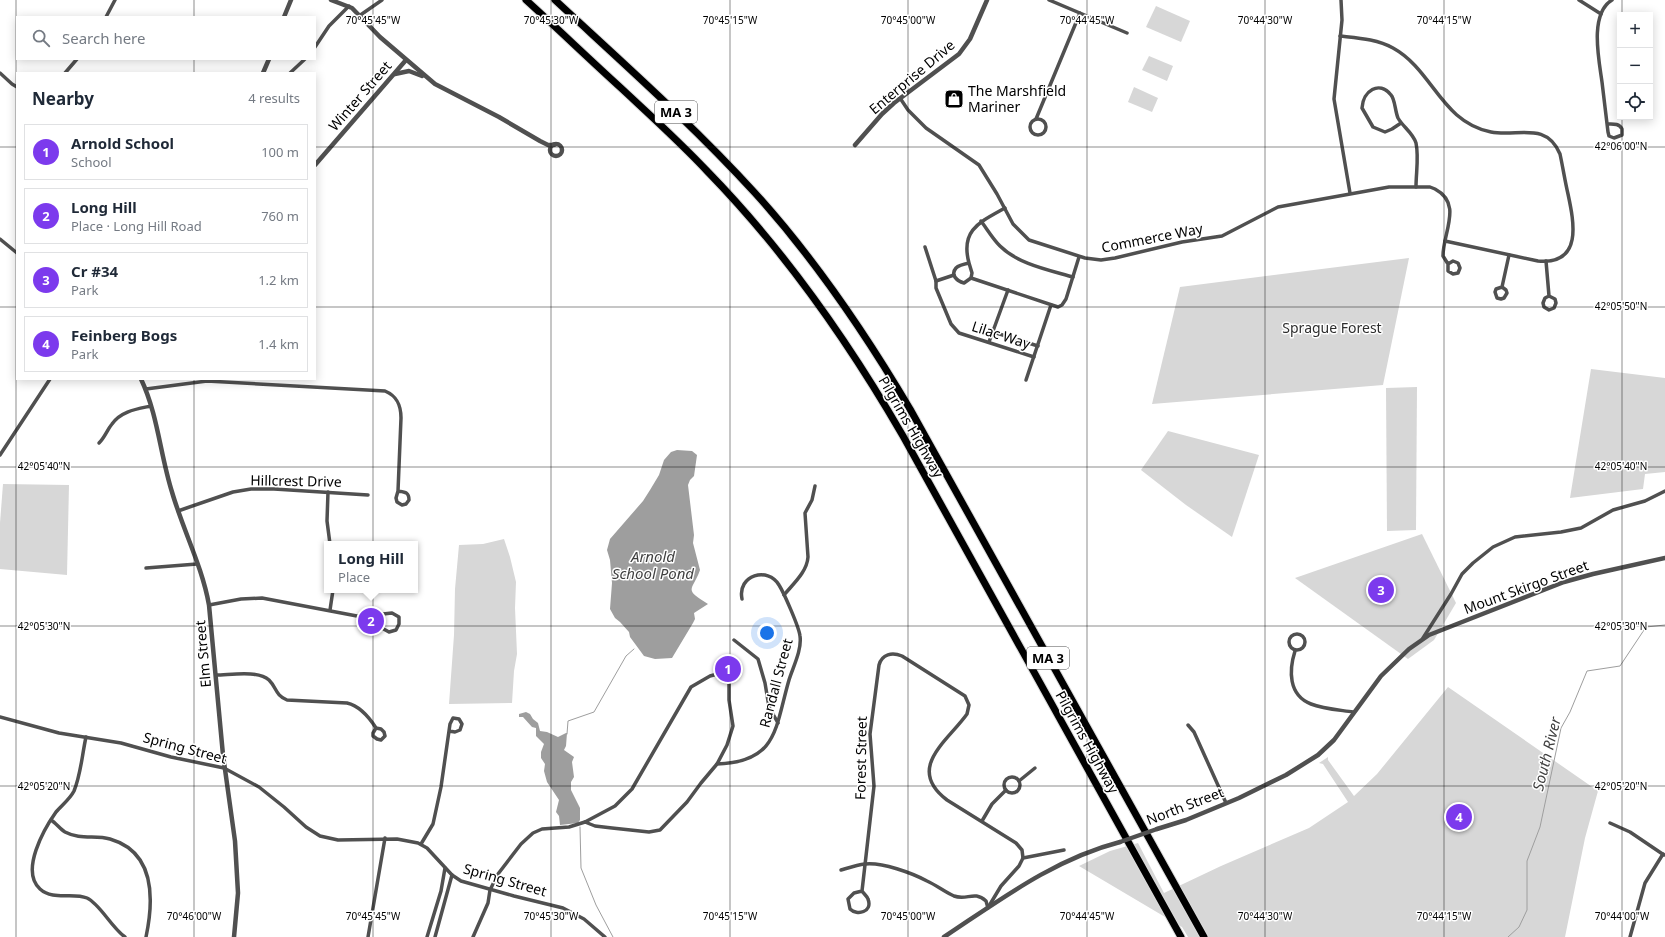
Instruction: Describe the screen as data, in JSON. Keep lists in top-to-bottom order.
{
  "streets": {
    "highway": ["MA 3", "Pilgrims Highway"],
    "street": [
      "Enterprise Drive",
      "Winter Street",
      "Commerce Way",
      "Lilac Way",
      "Hillcrest Drive",
      "Mount Skirgo Street",
      "Elm Street",
      "Randall Street",
      "Spring Street",
      "Forest Street",
      "North Street"
    ]
  },
  "crossings": [
    ["Enterprise Drive", "Commerce Way"],
    ["Hillcrest Drive", "Elm Street"],
    ["Mount Skirgo Street", "North Street"],
    ["Elm Street", "Spring Street"]
  ],
  "water": ["Arnold School Pond", "South River"],
  "parks": ["Sprague Forest"],
  "places": {
    "shop": ["The Marshfield Mariner"]
  },
  "page": {
    "map_buttons": ["+", "−"],
    "search": "Search here",
    "heading": ["Nearby", "4 results"],
    "list": [
      {
        "mark": "1",
        "name": "Arnold School",
        "note": "School",
        "value": "100 m"
      },
      {
        "mark": "2",
        "name": "Long Hill",
        "note": "Place · Long Hill Road",
        "value": "760 m"
      },
      {
        "mark": "3",
        "name": "Cr #34",
        "note": "Park",
        "value": "1.2 km"
      },
      {
        "mark": "4",
        "name": "Feinberg Bogs",
        "note": "Park",
        "value": "1.4 km"
      }
    ],
    "popup": ["Long Hill", "Place"],
    "pins": [
      "3",
      "2",
      "1",
      "4"
    ]
  },
  "coordinates": [
    "70°45'45\"W",
    "70°45'30\"W",
    "70°45'15\"W",
    "70°45'00\"W",
    "70°44'45\"W",
    "70°44'30\"W",
    "70°44'15\"W",
    "42°06'00\"N",
    "42°05'50\"N",
    "42°05'40\"N",
    "42°05'30\"N",
    "42°05'20\"N",
    "70°46'00\"W",
    "70°44'00\"W"
  ]
}
